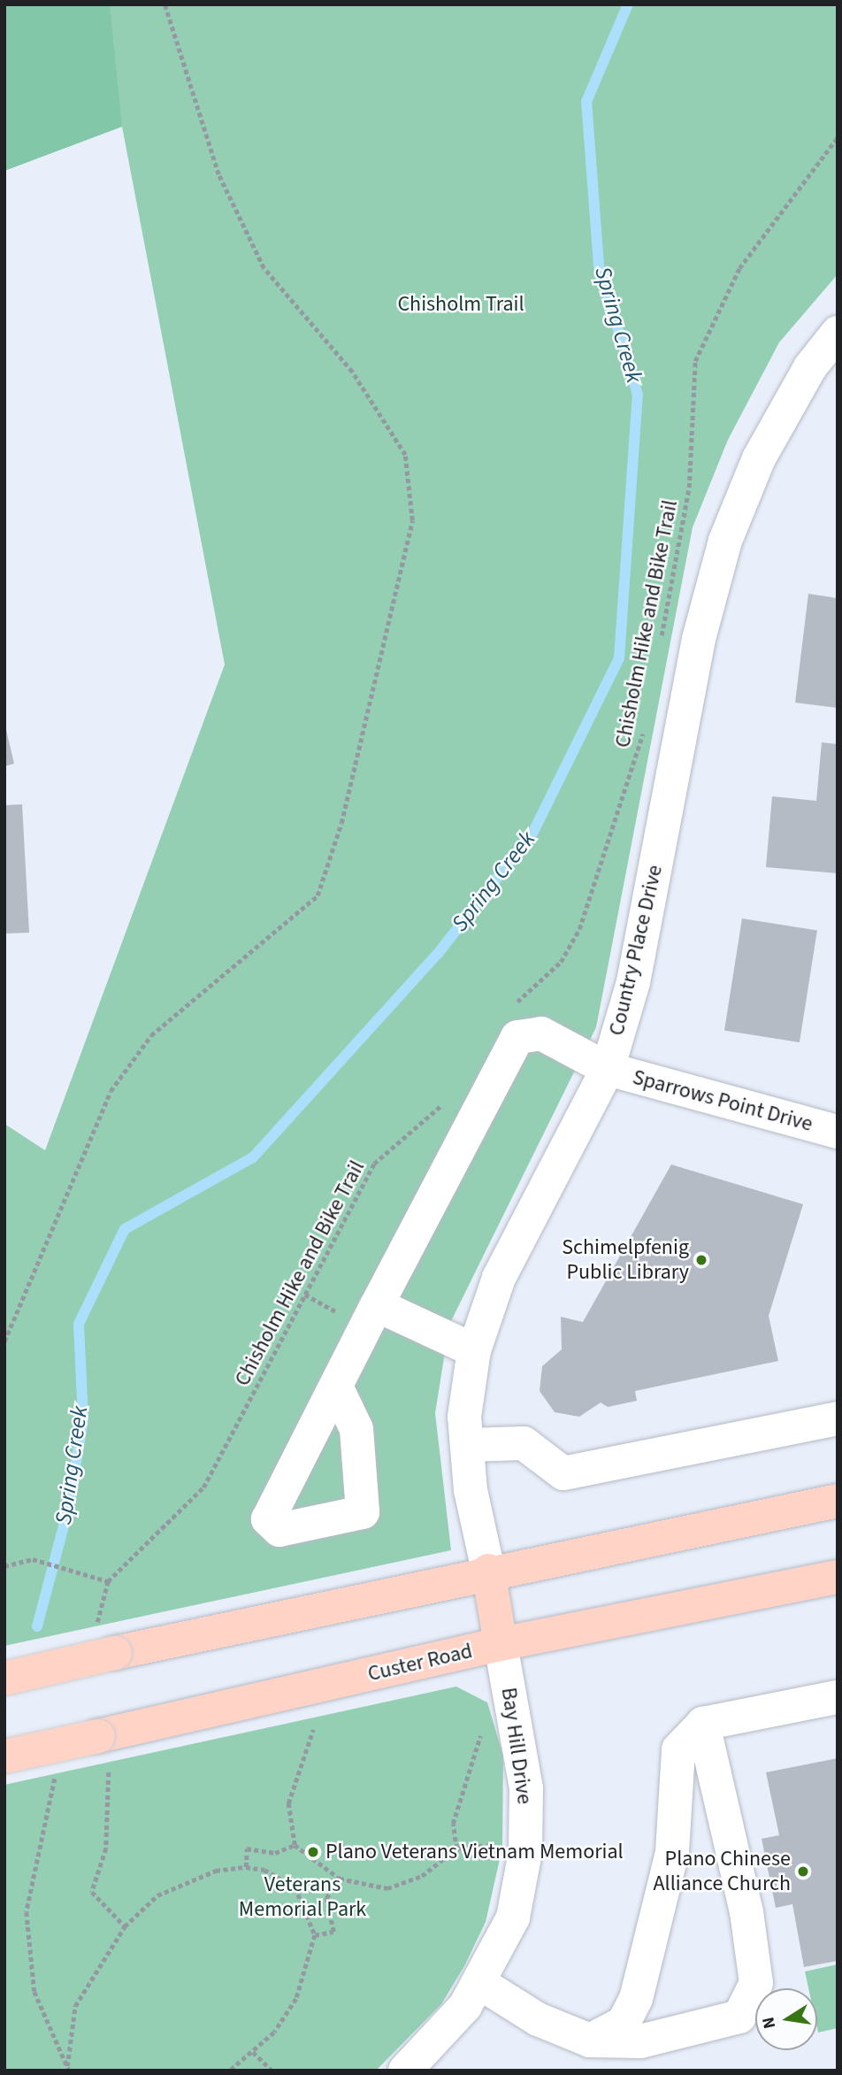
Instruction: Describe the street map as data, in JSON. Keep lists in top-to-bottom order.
{
  "streets": {
    "main road": ["Custer Road"],
    "street": ["Country Place Drive", "Sparrows Point Drive", "Bay Hill Drive"],
    "path": ["Chisholm Hike and Bike Trail"]
  },
  "crossings": [
    ["Country Place Drive", "Sparrows Point Drive"],
    ["Custer Road", "Bay Hill Drive"]
  ],
  "water": ["Spring Creek"],
  "parks": ["Chisholm Trail", "Veterans Memorial Park"],
  "places": ["Schimelpfenig Public Library", "Plano Veterans Vietnam Memorial", "Plano Chinese Alliance Church"],
  "north": "left"
}
